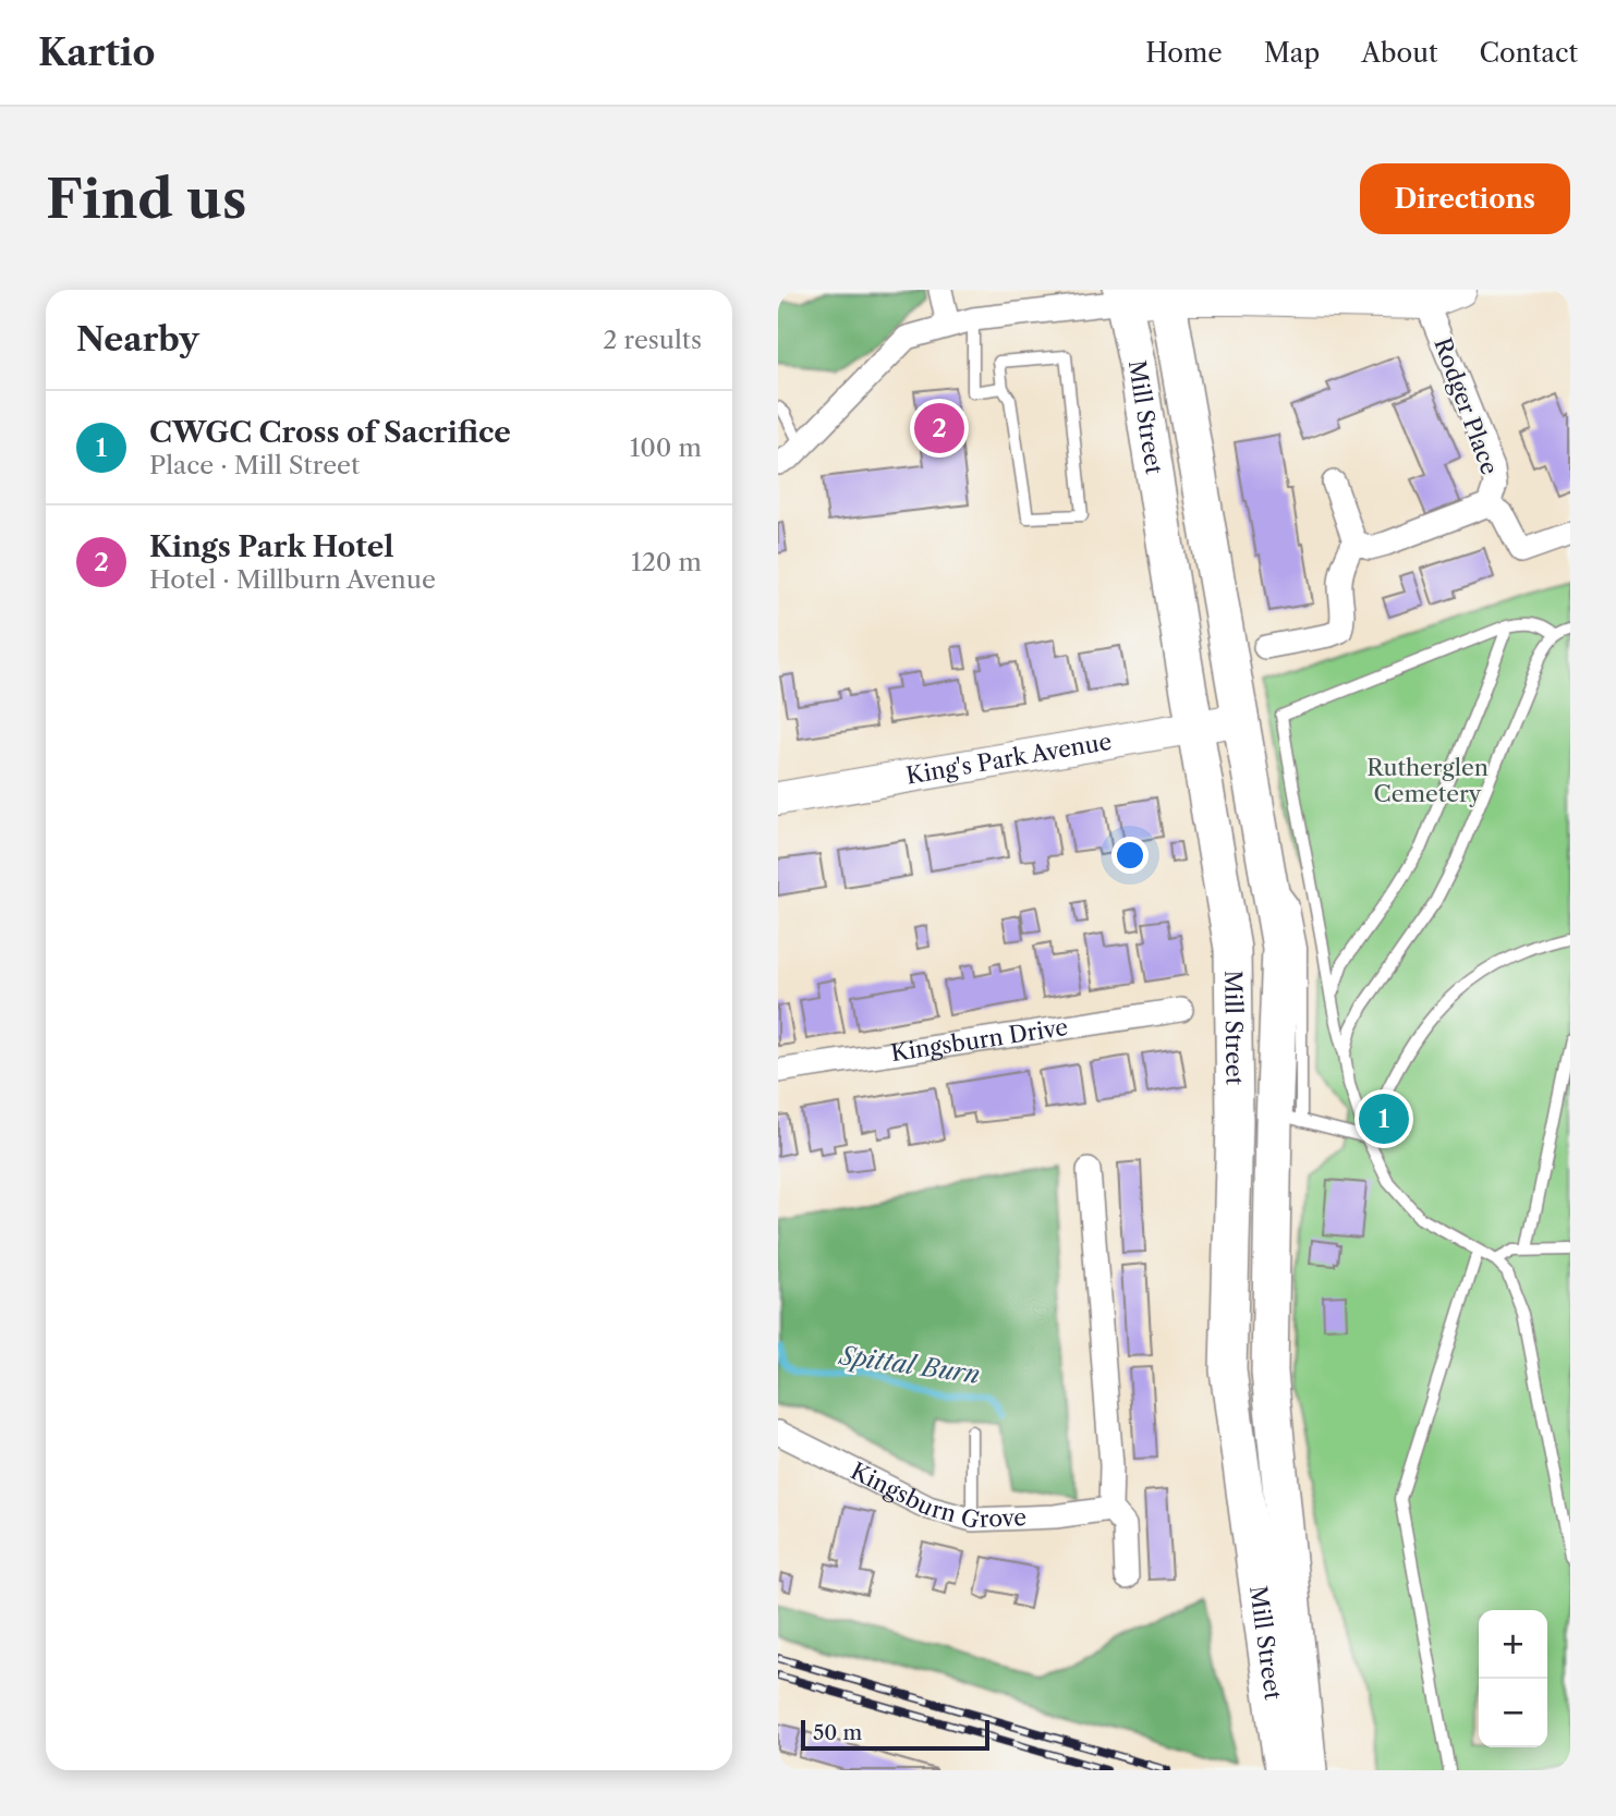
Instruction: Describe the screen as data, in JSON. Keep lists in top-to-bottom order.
{
  "streets": {
    "main road": ["Mill Street", "King's Park Avenue"],
    "street": ["Rodger Place", "Kingsburn Drive", "Kingsburn Grove"]
  },
  "crossings": [
    ["Mill Street", "King's Park Avenue"]
  ],
  "water": ["Spittal Burn"],
  "parks": ["Rutherglen Cemetery"],
  "scale_bar": "50 m",
  "page": {
    "header": "Kartio",
    "nav": [
      "Home",
      "Map",
      "About",
      "Contact"
    ],
    "buttons": "Directions",
    "title": "Find us",
    "heading": ["Nearby", "2 results"],
    "list": [
      {
        "mark": "1",
        "name": "CWGC Cross of Sacrifice",
        "note": "Place · Mill Street",
        "value": "100 m"
      },
      {
        "mark": "2",
        "name": "Kings Park Hotel",
        "note": "Hotel · Millburn Avenue",
        "value": "120 m"
      }
    ],
    "pins": ["2", "1"],
    "map_buttons": ["+", "−"],
    "scale": "50 m"
  }
}
